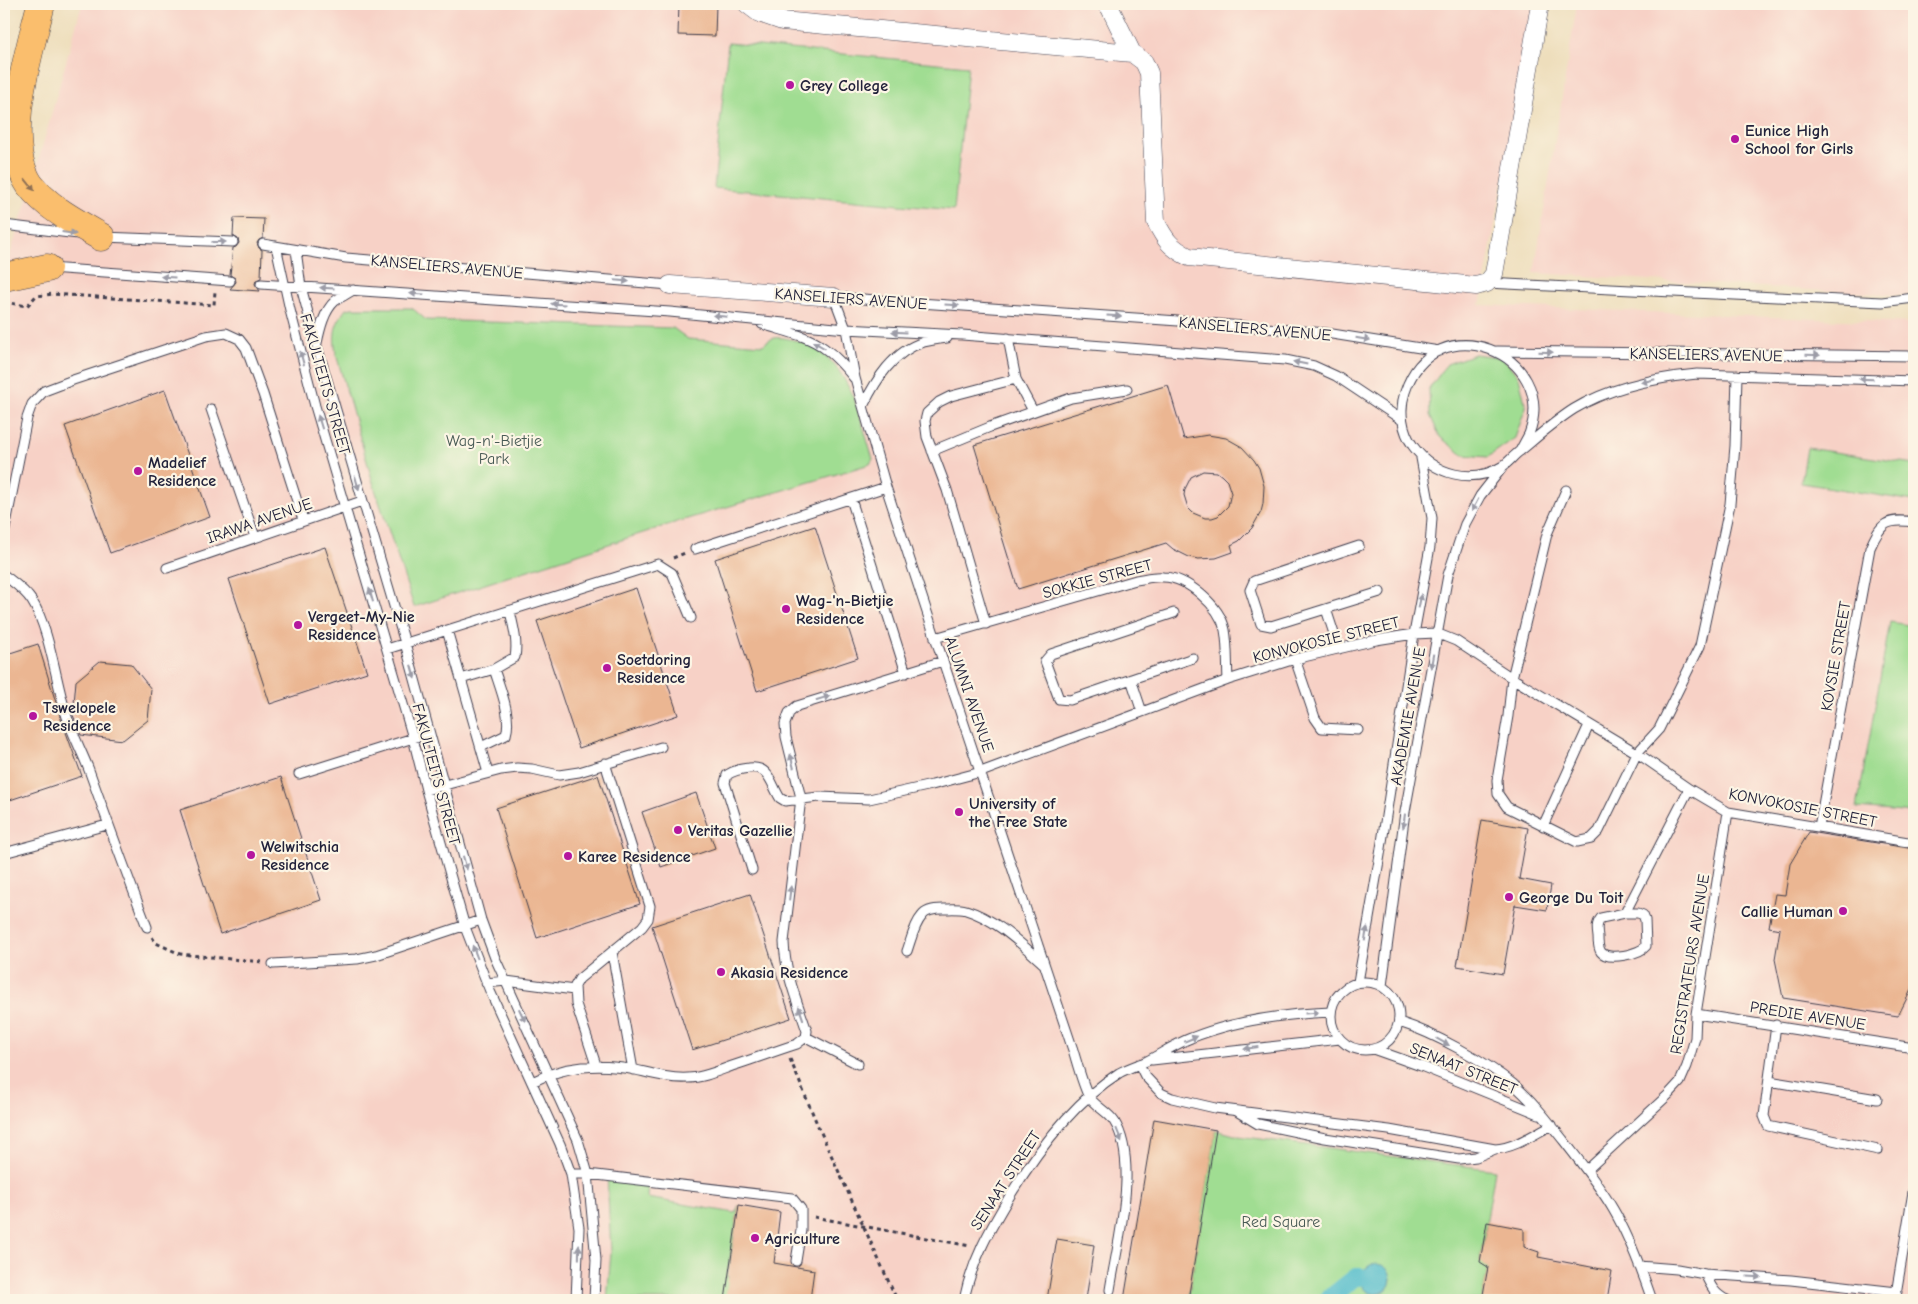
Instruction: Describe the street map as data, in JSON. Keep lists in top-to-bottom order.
{
  "streets": {
    "street": ["KANSELIERS AVENUE"],
    "lane": [
      "FAKULTEITS STREET",
      "IRAWA AVENUE",
      "SOKKIE STREET",
      "KONVOKOSIE STREET",
      "KOVSIE STREET",
      "ALUMNI AVENUE",
      "AKADEMIE AVENUE",
      "REGISTRATEURS AVENUE",
      "PREDIE AVENUE",
      "SENAAT STREET"
    ]
  },
  "crossings": [
    ["KANSELIERS AVENUE", "FAKULTEITS STREET"],
    ["KANSELIERS AVENUE", "ALUMNI AVENUE"],
    ["KANSELIERS AVENUE", "AKADEMIE AVENUE"],
    ["FAKULTEITS STREET", "IRAWA AVENUE"],
    ["SOKKIE STREET", "KONVOKOSIE STREET"],
    ["SOKKIE STREET", "ALUMNI AVENUE"],
    ["KONVOKOSIE STREET", "KOVSIE STREET"],
    ["KONVOKOSIE STREET", "ALUMNI AVENUE"],
    ["KONVOKOSIE STREET", "AKADEMIE AVENUE"],
    ["KONVOKOSIE STREET", "REGISTRATEURS AVENUE"],
    ["ALUMNI AVENUE", "SENAAT STREET"],
    ["AKADEMIE AVENUE", "SENAAT STREET"],
    ["REGISTRATEURS AVENUE", "PREDIE AVENUE"],
    ["REGISTRATEURS AVENUE", "SENAAT STREET"]
  ],
  "parks": ["Wag-n'-Bietjie Park", "Red Square"],
  "places": [
    "Grey College",
    "Eunice High School for Girls",
    "Madelief Residence",
    "Wag-'n-Bietjie Residence",
    "Vergeet-My-Nie Residence",
    "Soetdoring Residence",
    "Tswelopele Residence",
    "University of the Free State",
    "Veritas Gazellie",
    "Welwitschia Residence",
    "Karee Residence",
    "George Du Toit",
    "Callie Human",
    "Akasia Residence",
    "Agriculture"
  ]
}
